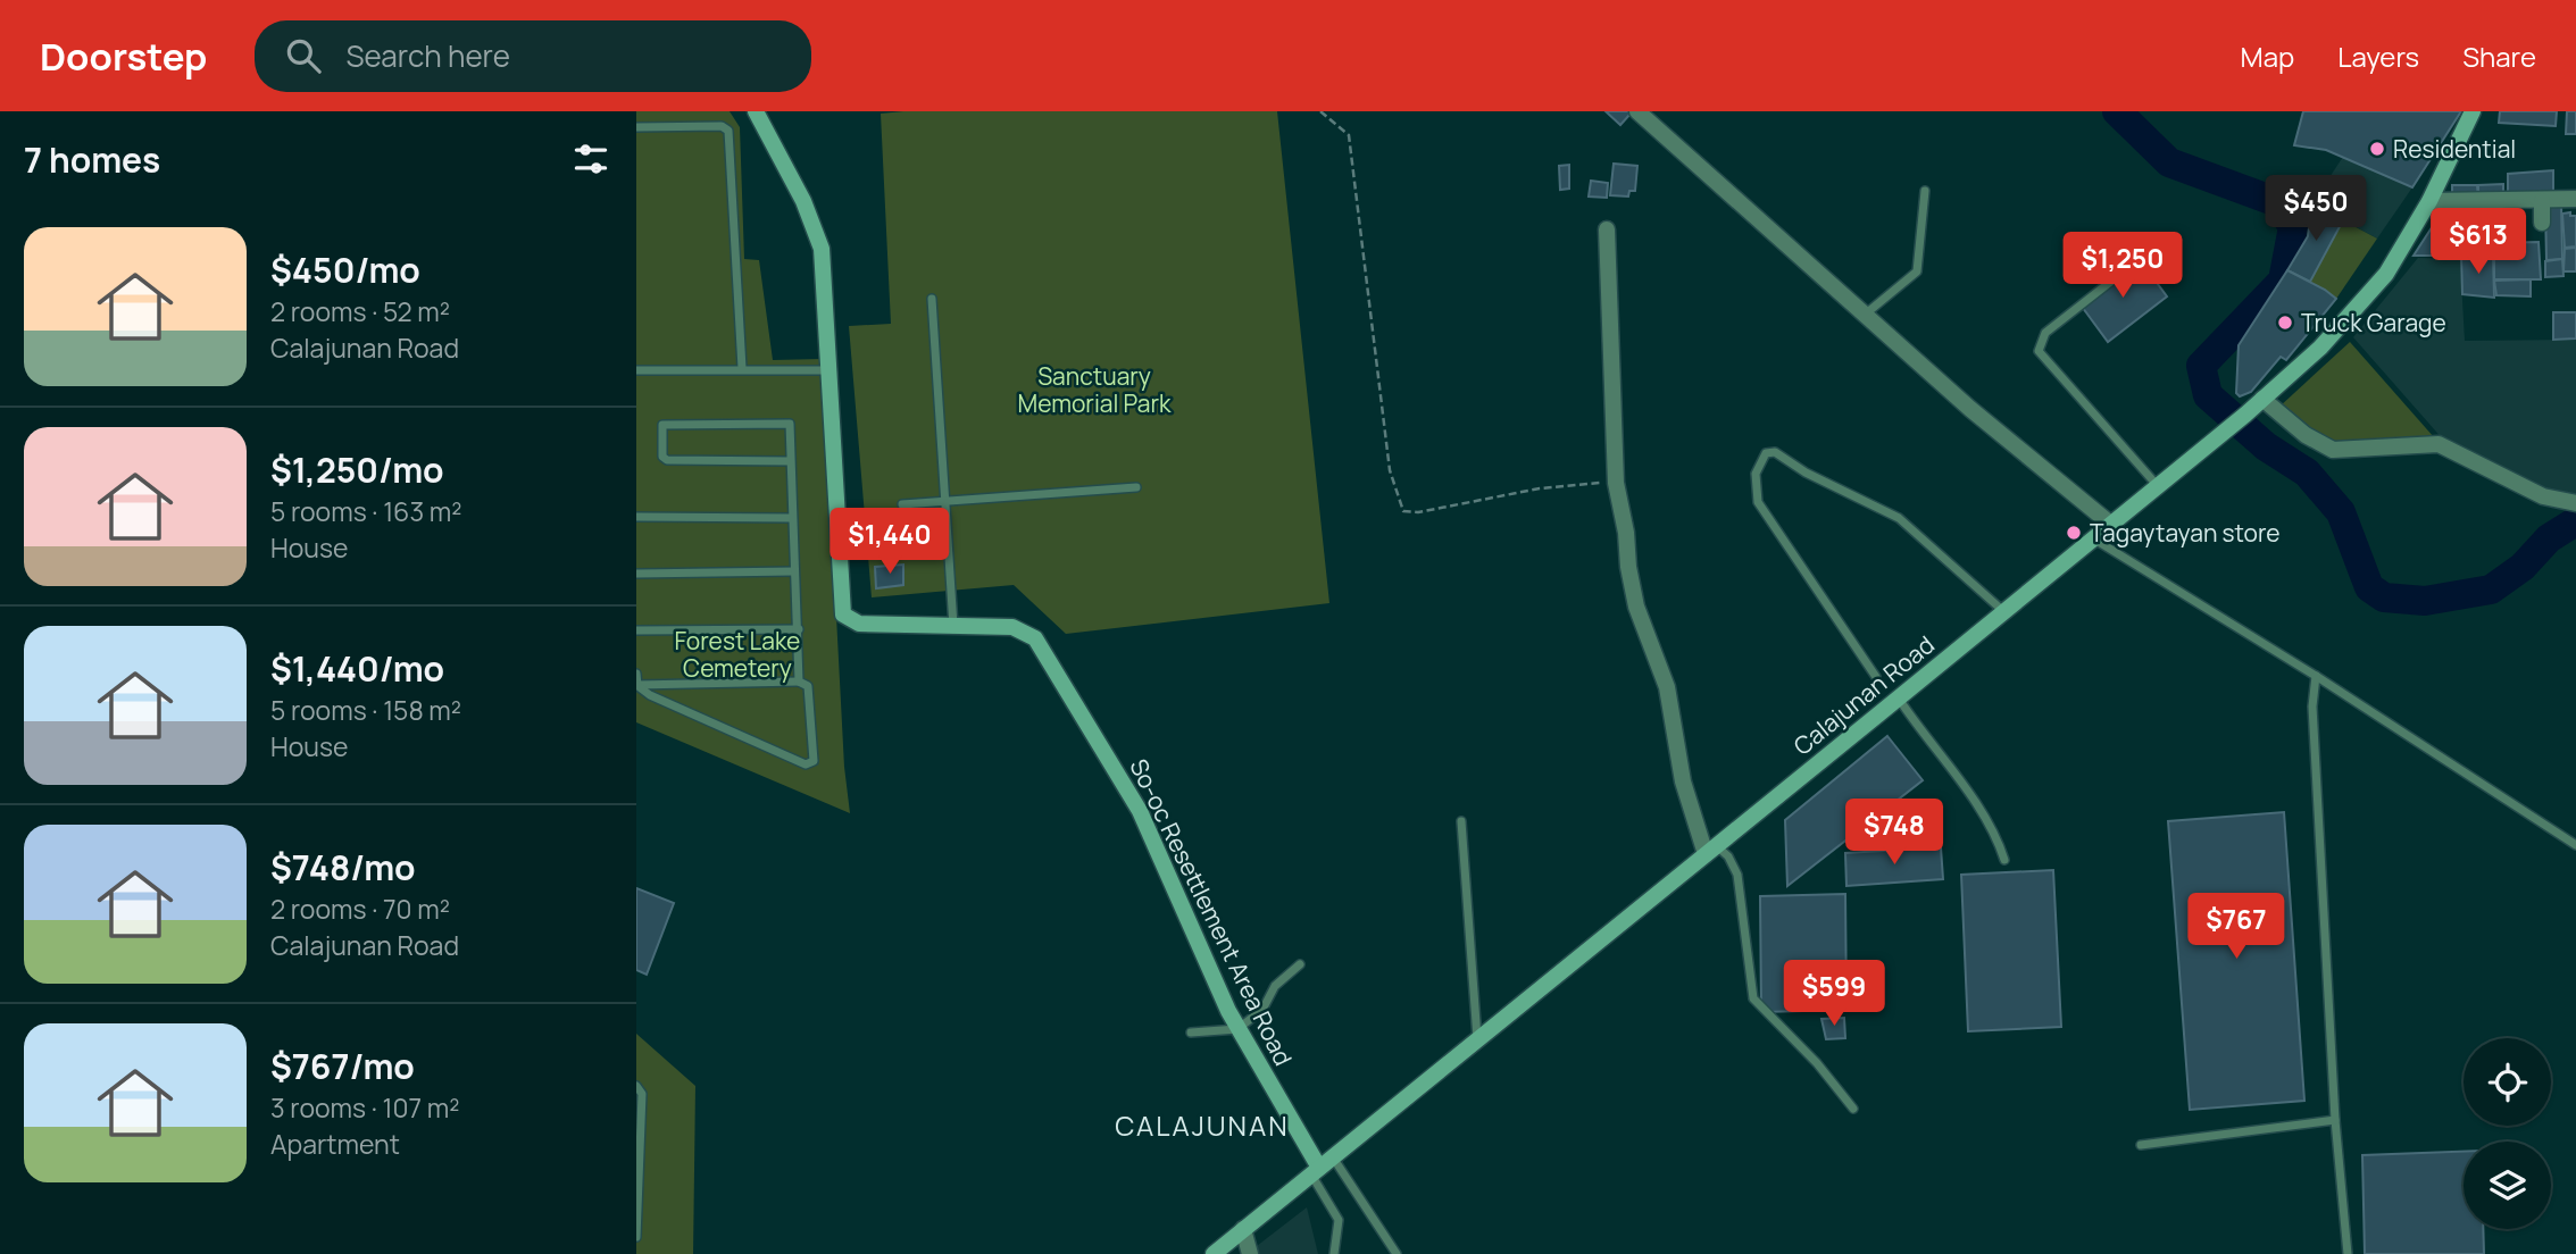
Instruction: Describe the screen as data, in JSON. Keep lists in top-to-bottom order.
{
  "streets": {
    "main road": ["Calajunan Road", "So-oc Resettlement Area Road"]
  },
  "crossings": [
    ["Calajunan Road", "So-oc Resettlement Area Road"]
  ],
  "districts": ["CALAJUNAN"],
  "parks": ["Sanctuary Memorial Park", "Forest Lake Cemetery"],
  "places": ["Residential", "Truck Garage", "Tagaytayan store"],
  "page": {
    "header": "Doorstep",
    "search": "Search here",
    "nav": ["Map", "Layers", "Share"],
    "heading": "7 homes",
    "price": [
      "$450",
      "$613",
      "$1,250",
      "$1,440",
      "$748",
      "$767",
      "$599"
    ],
    "list": [
      {
        "name": "$450/mo",
        "note": "2 rooms · 52 m² · Calajunan Road"
      },
      {
        "name": "$1,250/mo",
        "note": "5 rooms · 163 m² · House"
      },
      {
        "name": "$1,440/mo",
        "note": "5 rooms · 158 m² · House"
      },
      {
        "name": "$748/mo",
        "note": "2 rooms · 70 m² · Calajunan Road"
      },
      {
        "name": "$767/mo",
        "note": "3 rooms · 107 m² · Apartment"
      }
    ]
  }
}
